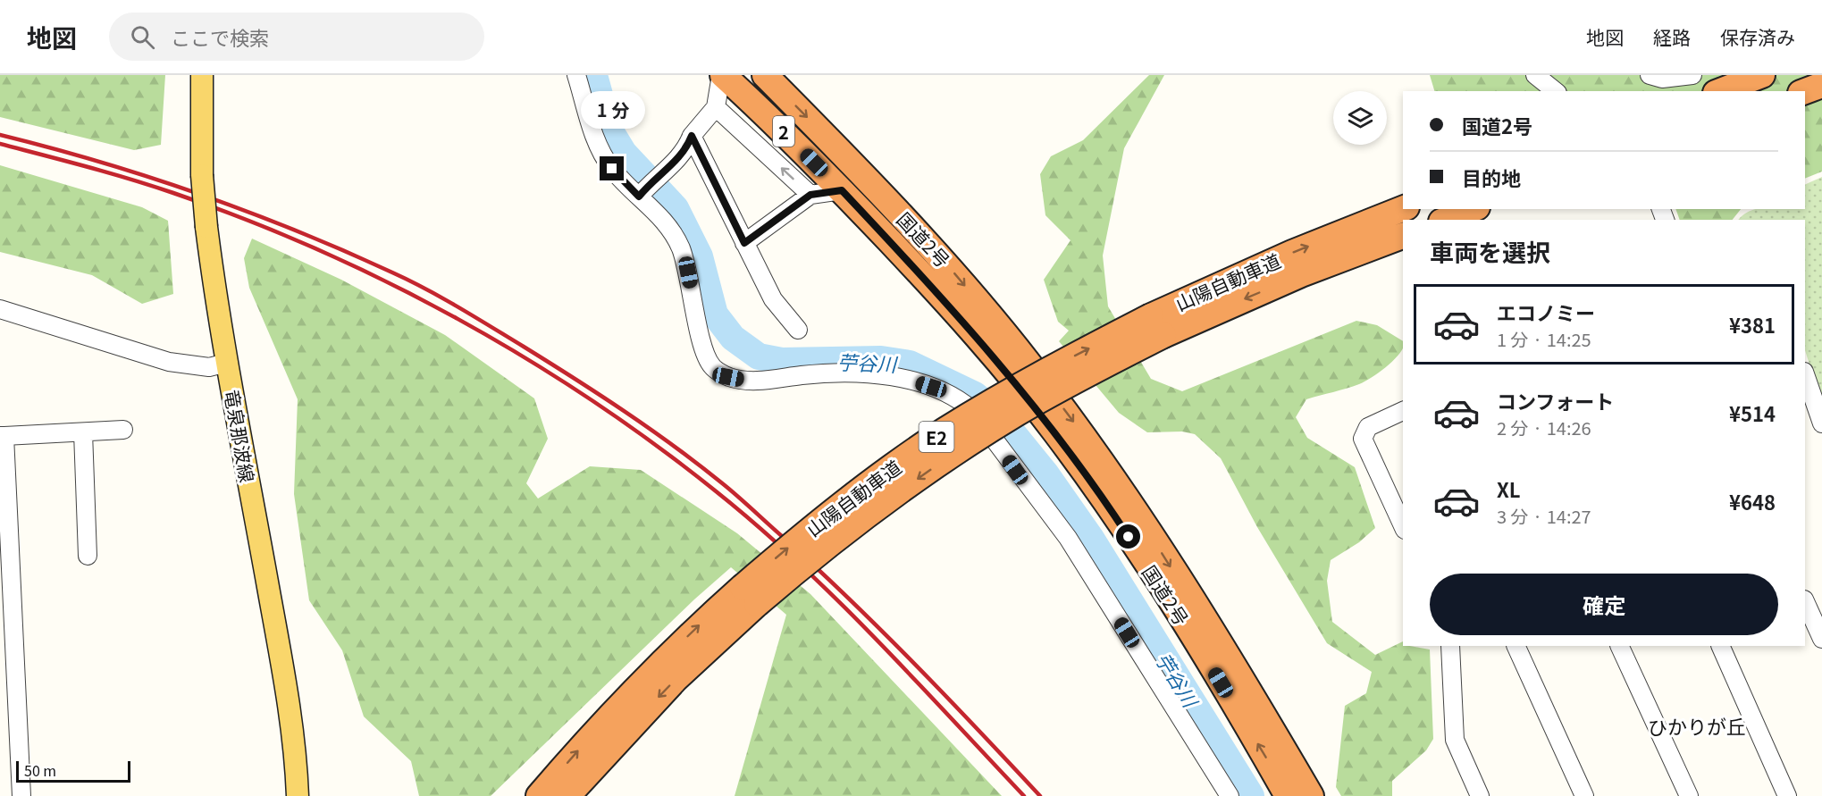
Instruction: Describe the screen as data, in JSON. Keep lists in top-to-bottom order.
{
  "streets": {
    "highway": [
      "2",
      "国道2号",
      "山陽自動車道",
      "E2"
    ],
    "main road": ["竜泉那波線"]
  },
  "districts": ["ひかりが丘"],
  "water": ["苧谷川"],
  "scale_bar": "50 m",
  "page": {
    "header": "地図",
    "search": "ここで検索",
    "nav": ["地図", "経路", "保存済み"],
    "bubble": "1 分",
    "banner": ["国道2号", "目的地"],
    "heading": "車両を選択",
    "list": [
      {
        "name": "エコノミー",
        "note": "1 分 · 14:25",
        "value": "¥381"
      },
      {
        "name": "コンフォート",
        "note": "2 分 · 14:26",
        "value": "¥514"
      },
      {
        "name": "XL",
        "note": "3 分 · 14:27",
        "value": "¥648"
      }
    ],
    "buttons": "確定",
    "scale": "50 m"
  }
}
